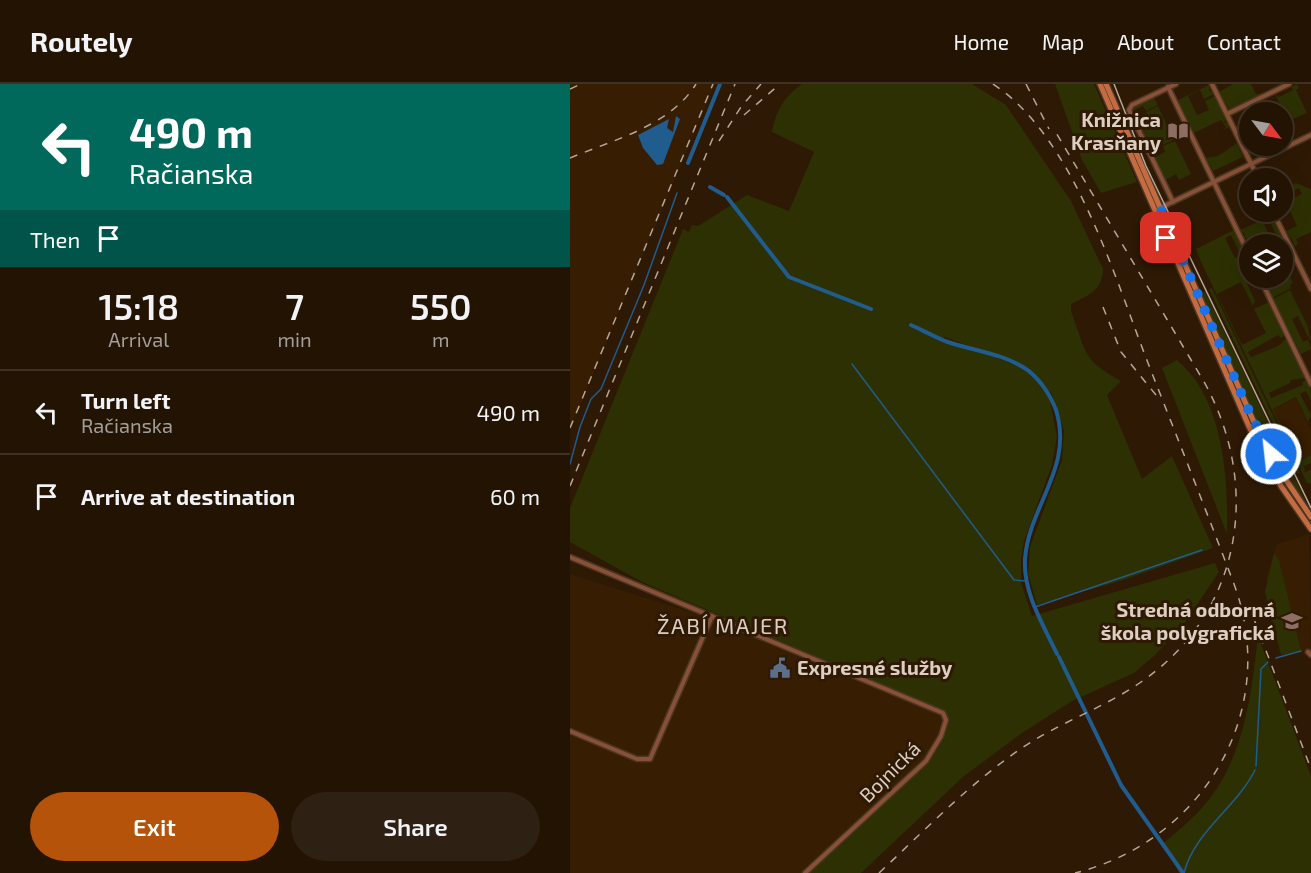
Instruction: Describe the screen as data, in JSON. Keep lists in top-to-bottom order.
{
  "streets": {
    "street": ["Bojnická"]
  },
  "districts": ["ŽABÍ MAJER"],
  "places": {
    "library": ["Knižnica Krasňany"],
    "school or university": ["Stredná odborná škola polygrafická"],
    "public building": ["Expresné služby"]
  },
  "north": "bottom right",
  "page": {
    "header": "Routely",
    "nav": [
      "Home",
      "Map",
      "About",
      "Contact"
    ],
    "turn": ["490 m", "Račianska"],
    "then": "Then",
    "eta": [
      "15:18",
      "Arrival",
      "7",
      "min",
      "550",
      "m"
    ],
    "list": [
      {
        "name": "Turn left",
        "note": "Račianska",
        "value": "490 m"
      },
      {
        "name": "Arrive at destination",
        "value": "60 m"
      }
    ],
    "buttons": ["Exit", "Share"]
  }
}
